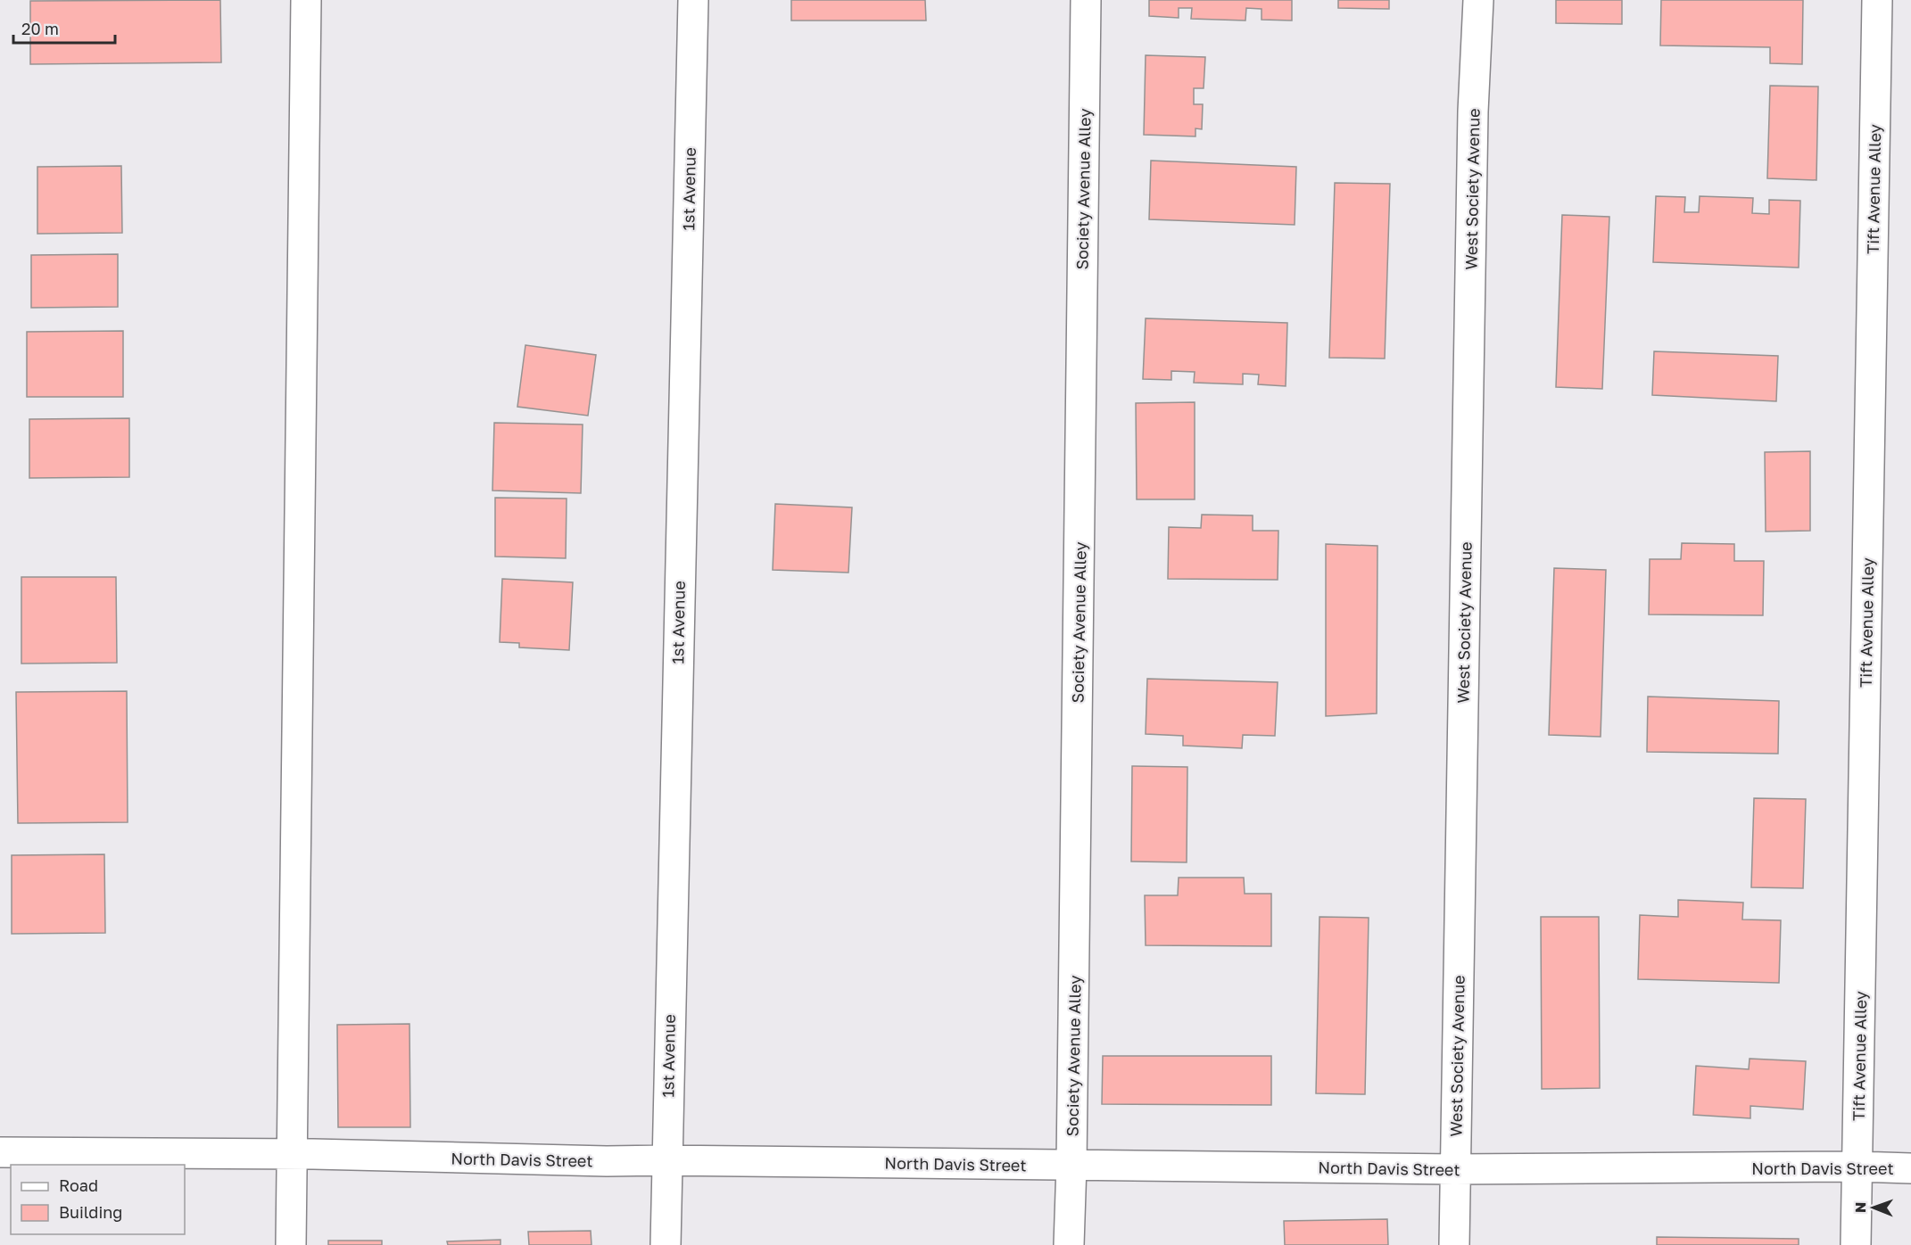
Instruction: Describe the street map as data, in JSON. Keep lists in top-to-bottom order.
{
  "streets": {
    "street": [
      "1st Avenue",
      "Society Avenue Alley",
      "West Society Avenue",
      "Tift Avenue Alley",
      "North Davis Street"
    ]
  },
  "crossings": [
    ["1st Avenue", "North Davis Street"],
    ["Society Avenue Alley", "North Davis Street"],
    ["West Society Avenue", "North Davis Street"],
    ["Tift Avenue Alley", "North Davis Street"]
  ],
  "legend": ["Road", "Building"],
  "scale_bar": "20 m",
  "north": "left"
}
